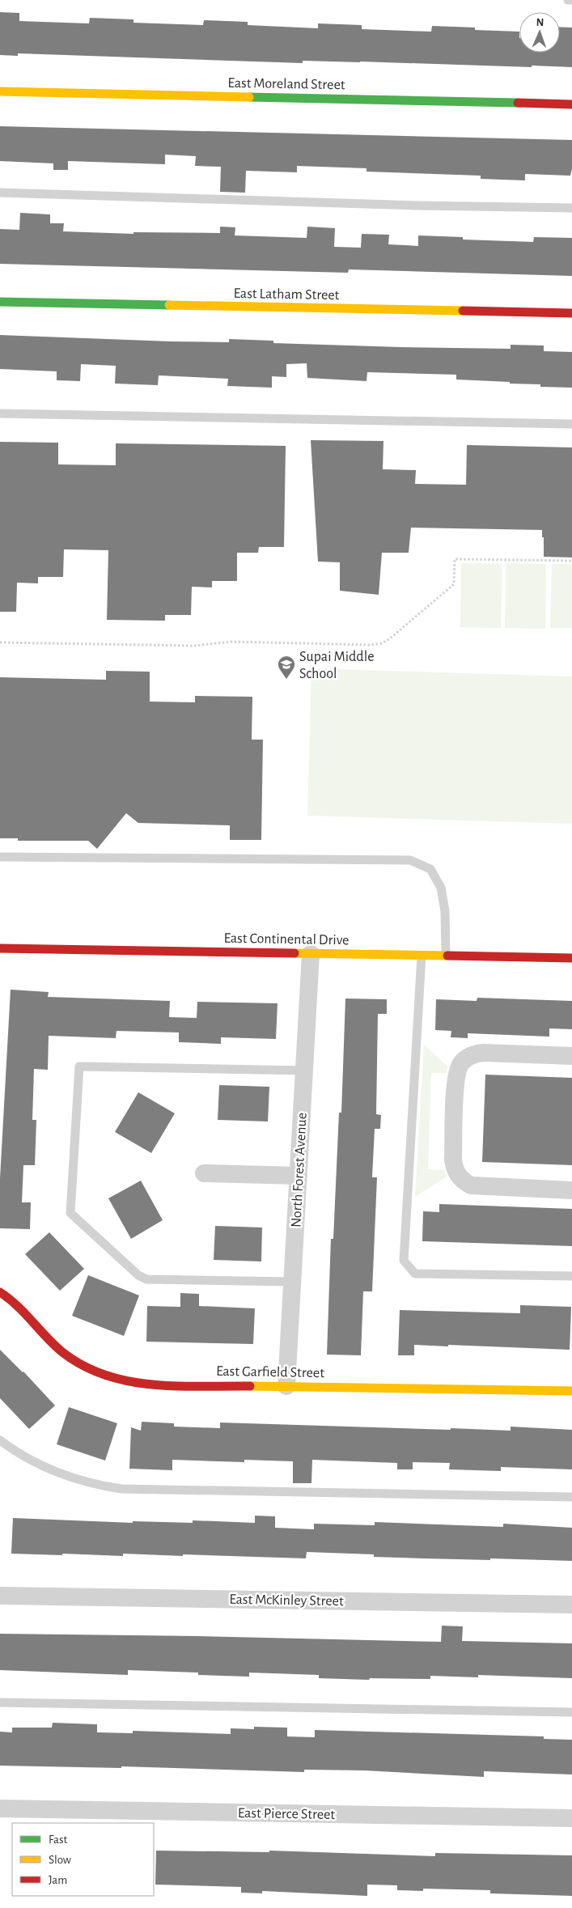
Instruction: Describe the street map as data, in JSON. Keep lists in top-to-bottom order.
{
  "streets": {
    "street": [
      "East Moreland Street",
      "East Latham Street",
      "East Continental Drive",
      "North Forest Avenue",
      "East Garfield Street",
      "East McKinley Street",
      "East Pierce Street"
    ]
  },
  "crossings": [
    ["East Continental Drive", "North Forest Avenue"],
    ["North Forest Avenue", "East Garfield Street"]
  ],
  "places": {
    "school or university": ["Supai Middle School"]
  },
  "legend": ["Fast", "Slow", "Jam"],
  "north": "top"
}
